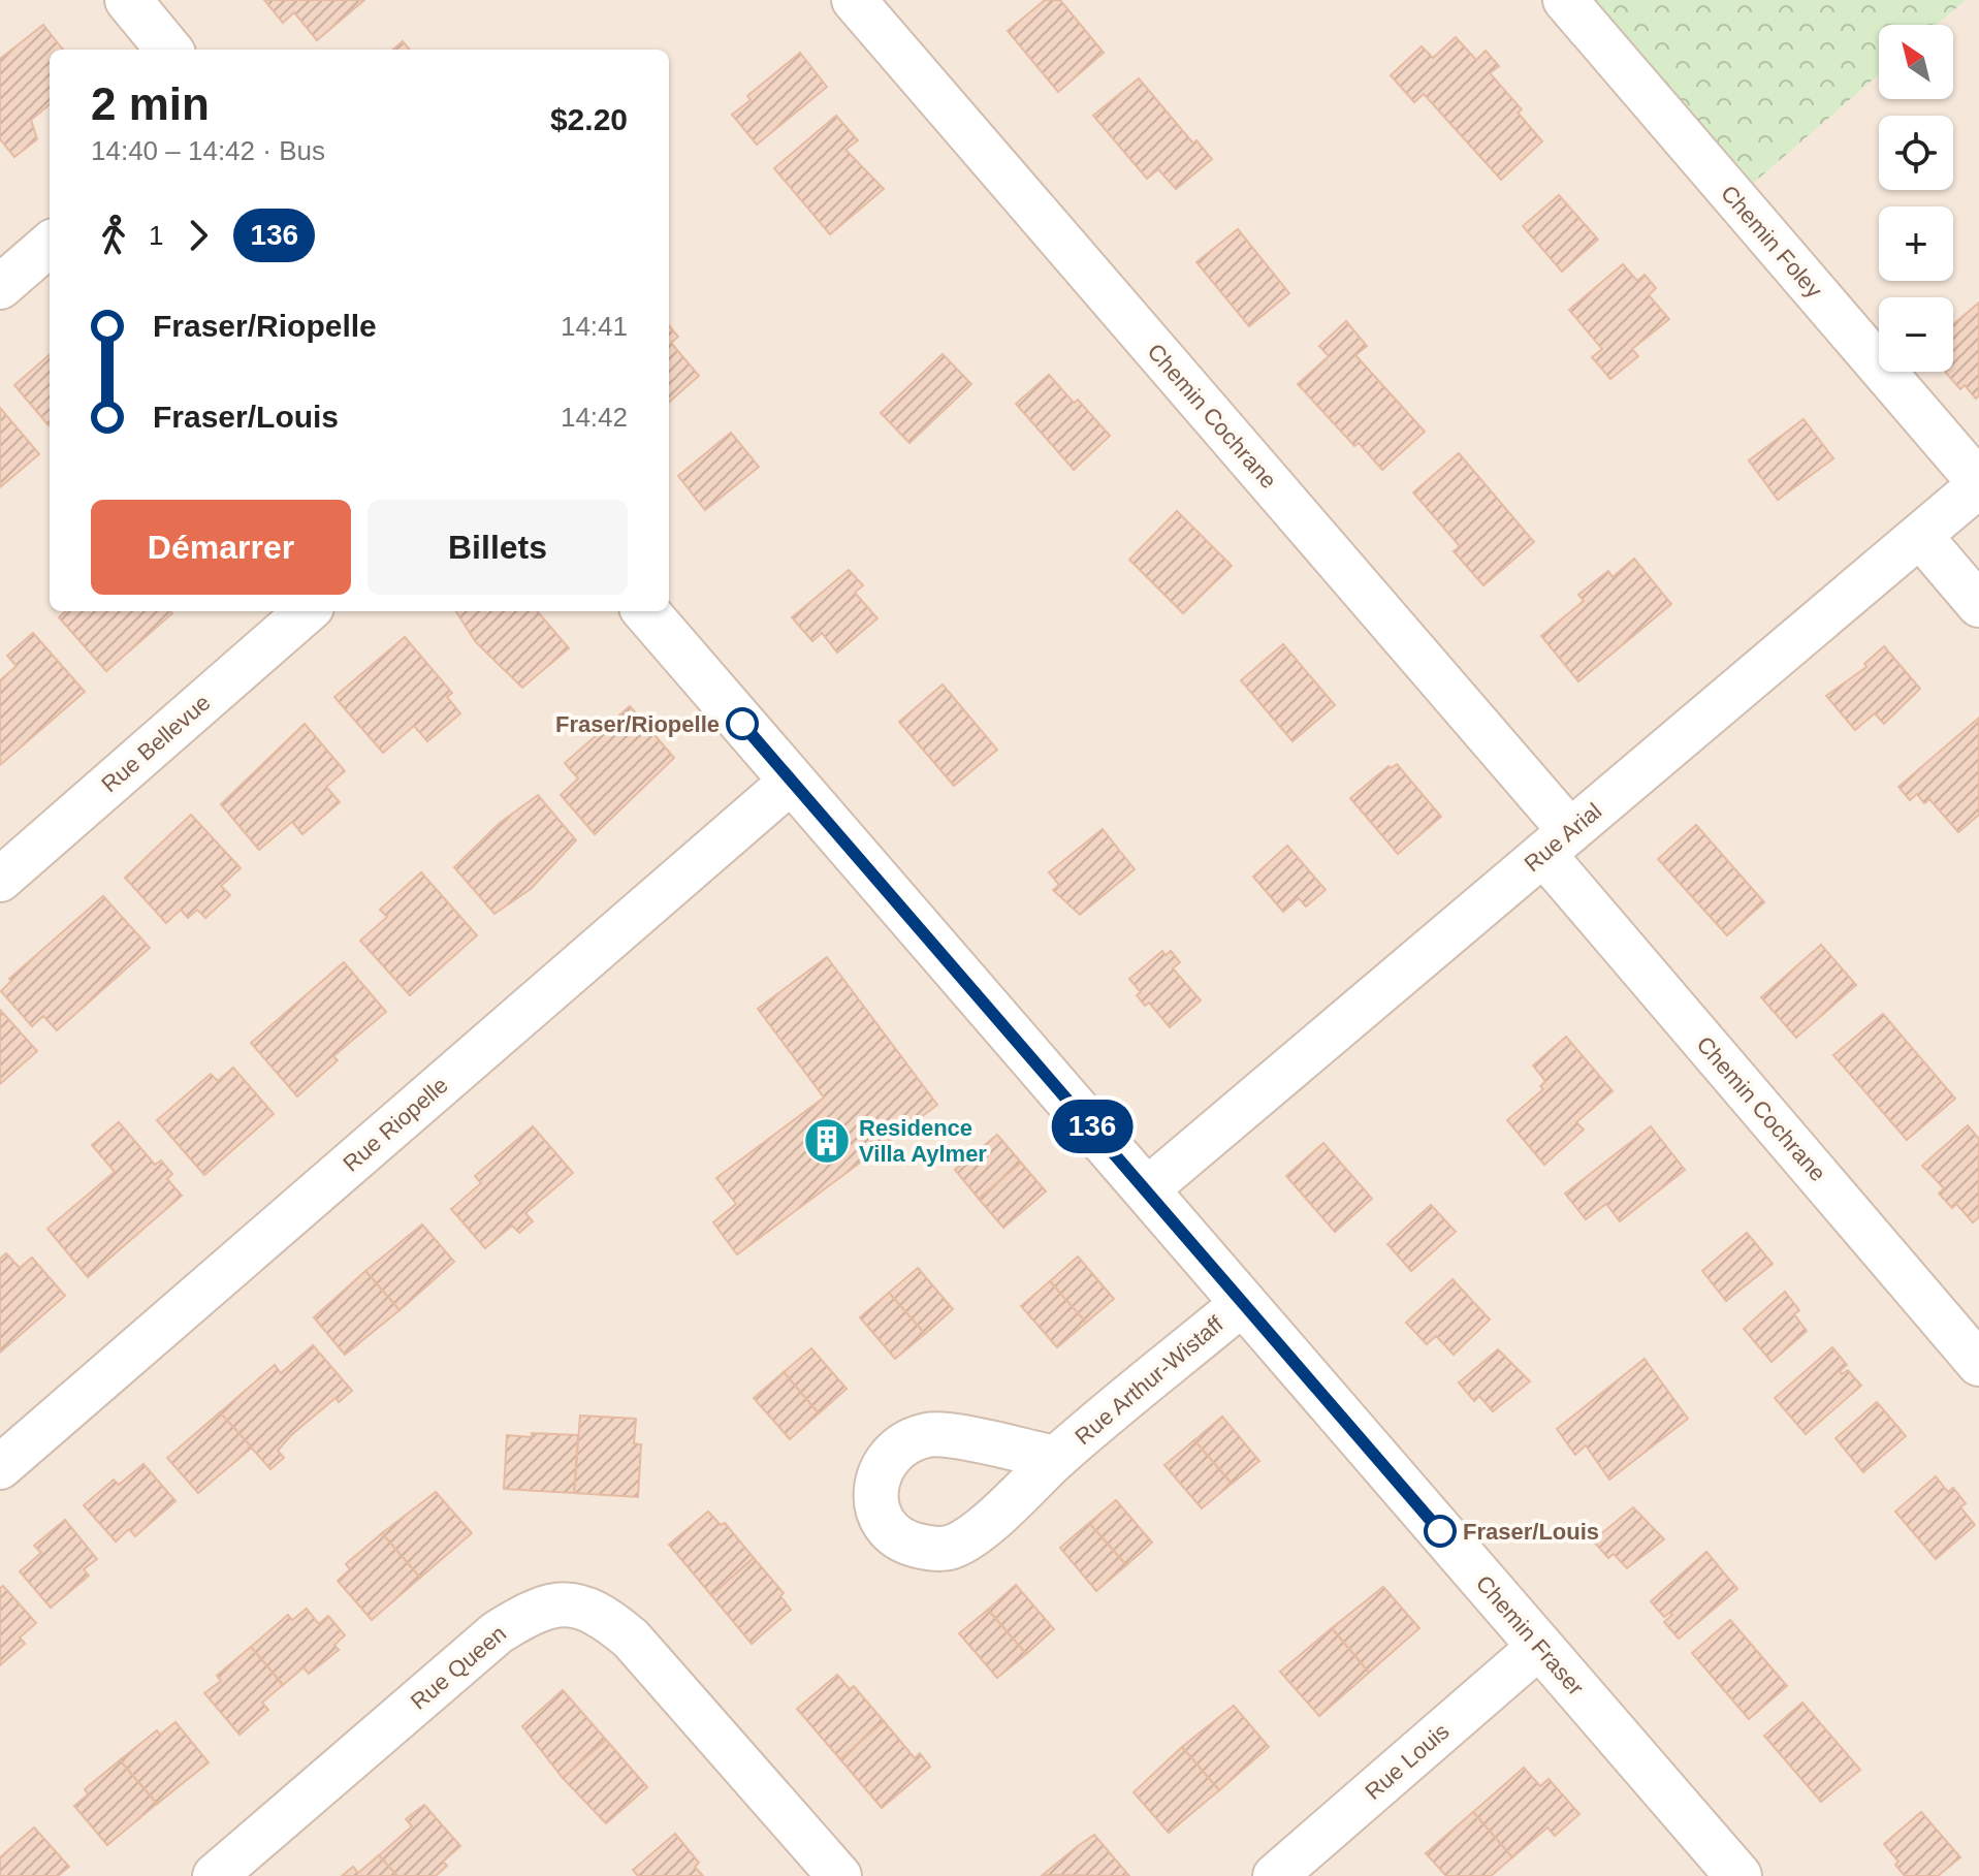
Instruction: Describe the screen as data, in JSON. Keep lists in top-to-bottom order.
{
  "streets": {
    "street": [
      "Chemin Foley",
      "Chemin Cochrane",
      "Rue Bellevue",
      "Rue Arial",
      "Rue Riopelle",
      "Rue Arthur-Wistaff",
      "Chemin Fraser",
      "Rue Queen",
      "Rue Louis"
    ]
  },
  "crossings": [
    ["Chemin Foley", "Rue Arial"],
    ["Chemin Cochrane", "Rue Arial"],
    ["Rue Arial", "Chemin Fraser"],
    ["Rue Riopelle", "Chemin Fraser"],
    ["Rue Arthur-Wistaff", "Chemin Fraser"],
    ["Chemin Fraser", "Rue Louis"]
  ],
  "places": {
    "other": ["Fraser/Riopelle", "Fraser/Louis"],
    "building": ["Residence Villa Aylmer"]
  },
  "lines": ["bus line 136"],
  "north": "top left",
  "page": {
    "on_map": "136",
    "map_buttons": ["+", "−"],
    "heading": ["2 min", "14:40 – 14:42 · Bus", "$2.20"],
    "legs": ["1", "136"],
    "list": [
      {
        "name": "Fraser/Riopelle",
        "value": "14:41"
      },
      {
        "name": "Fraser/Louis",
        "value": "14:42"
      }
    ],
    "buttons": ["Démarrer", "Billets"]
  }
}
